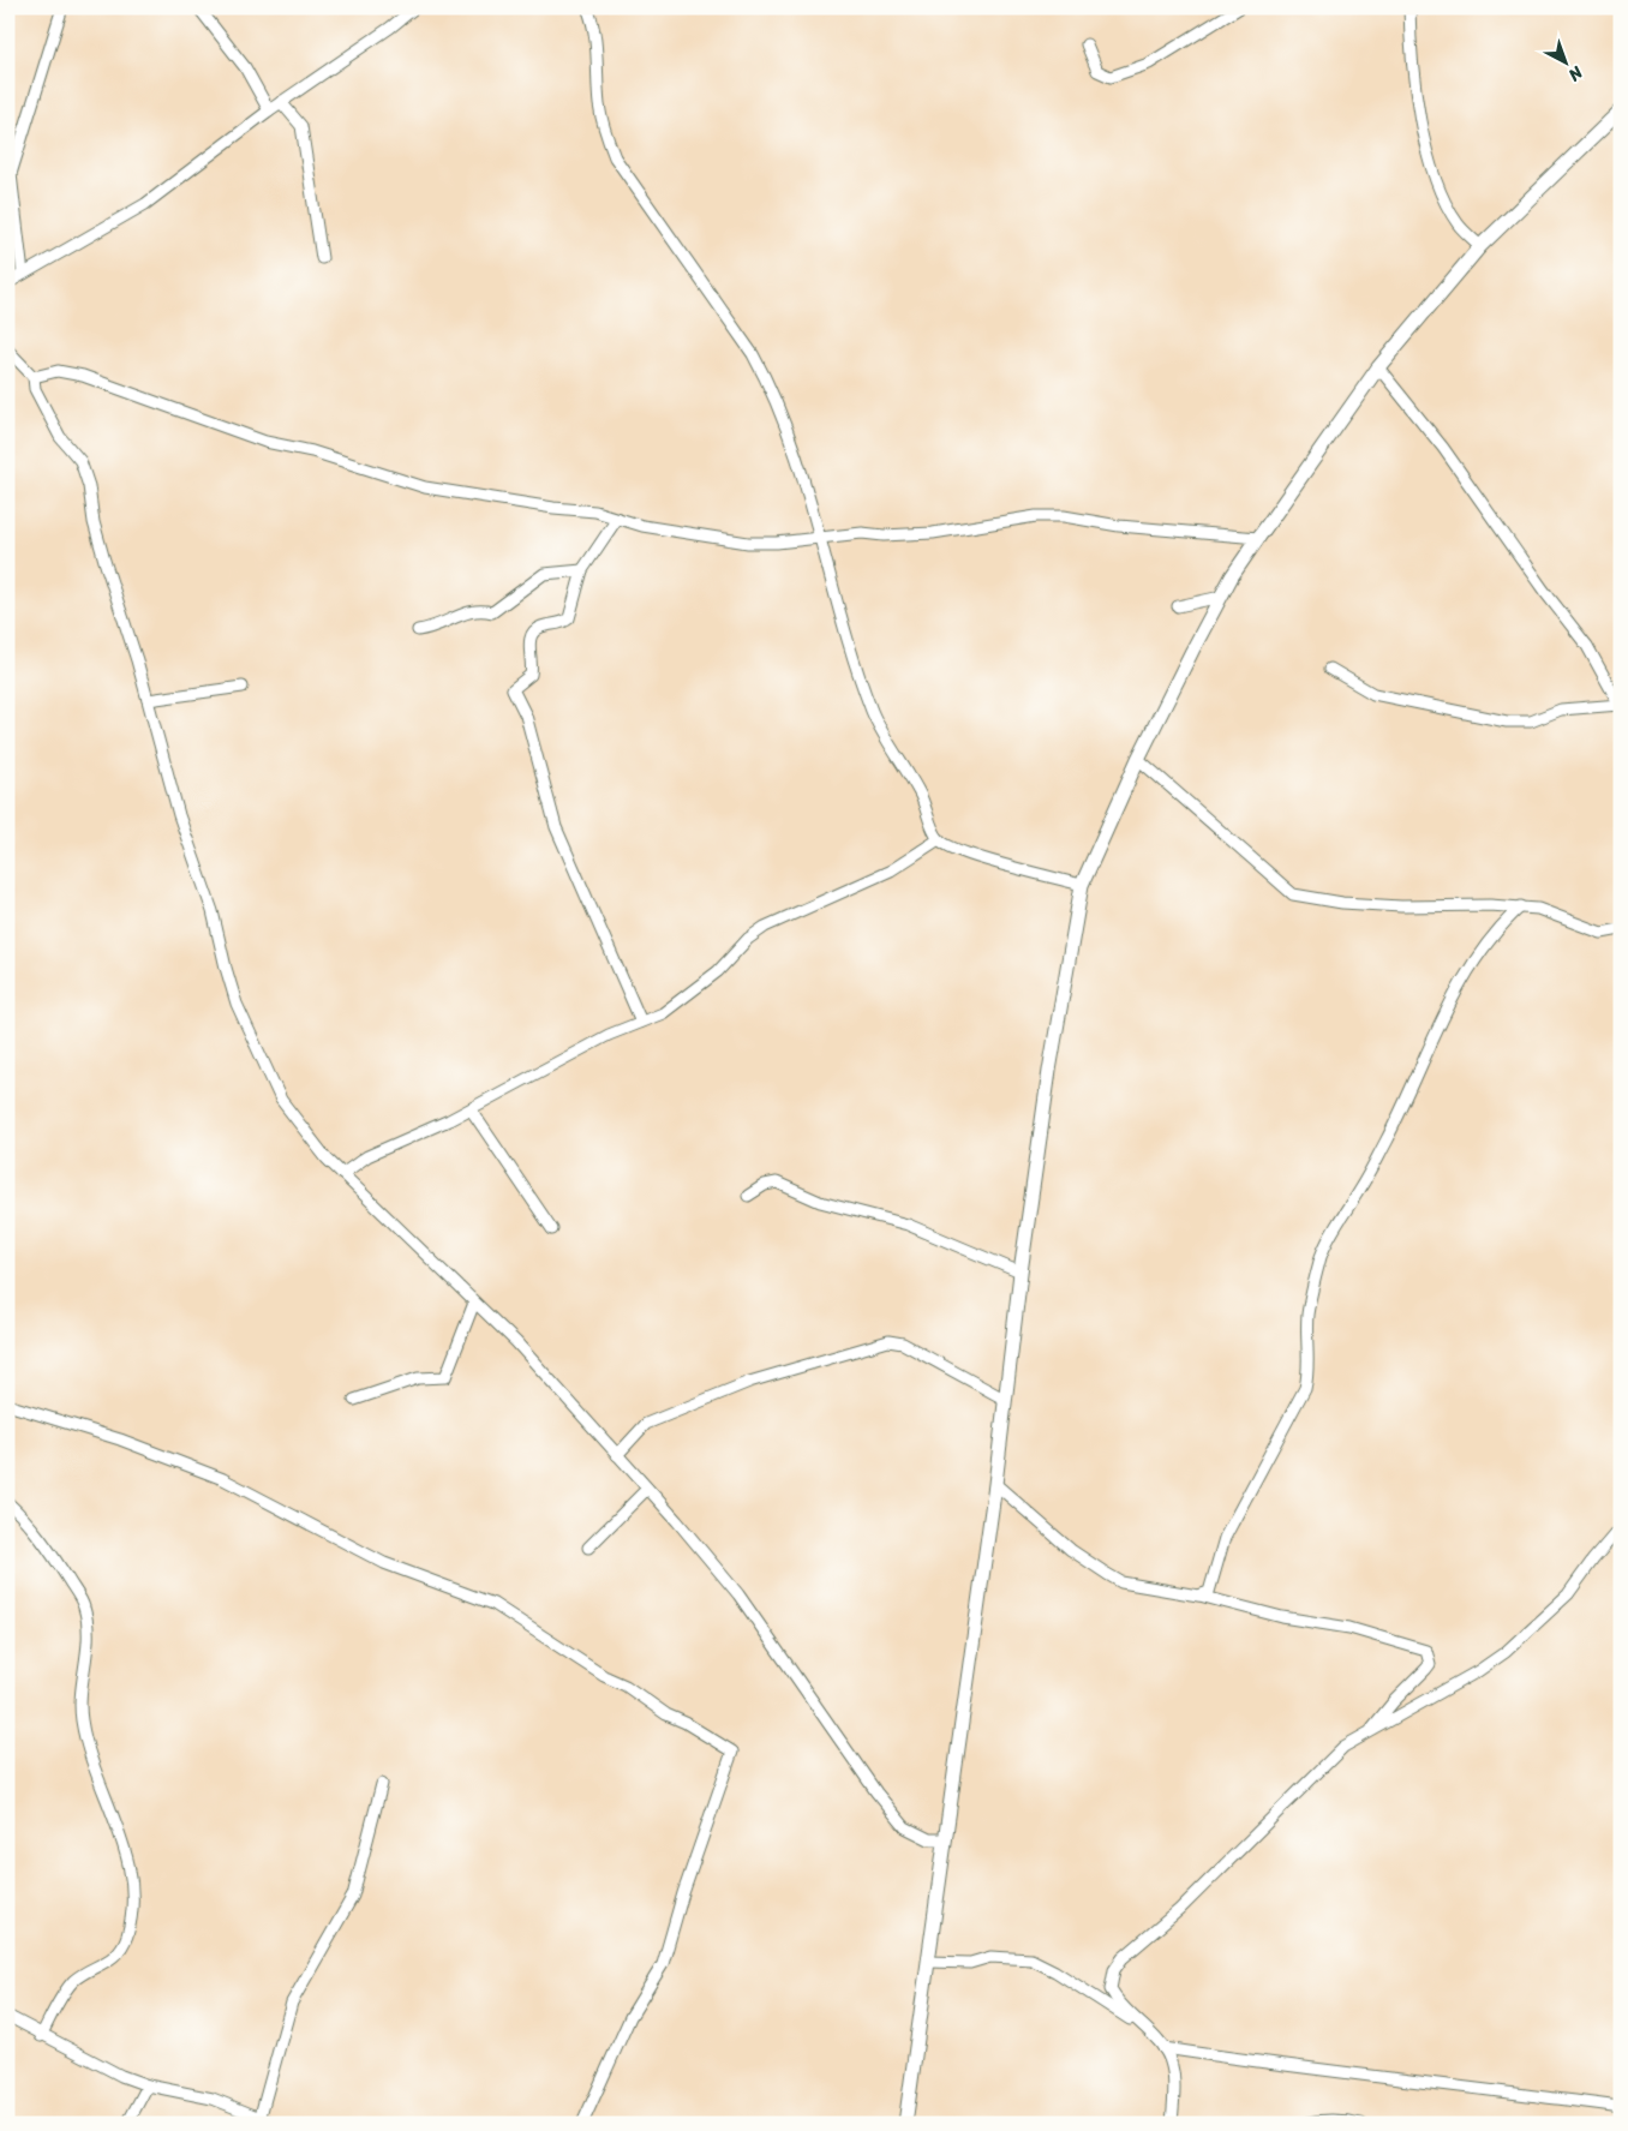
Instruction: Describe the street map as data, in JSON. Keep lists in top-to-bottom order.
{
  "north": "bottom right"
}
